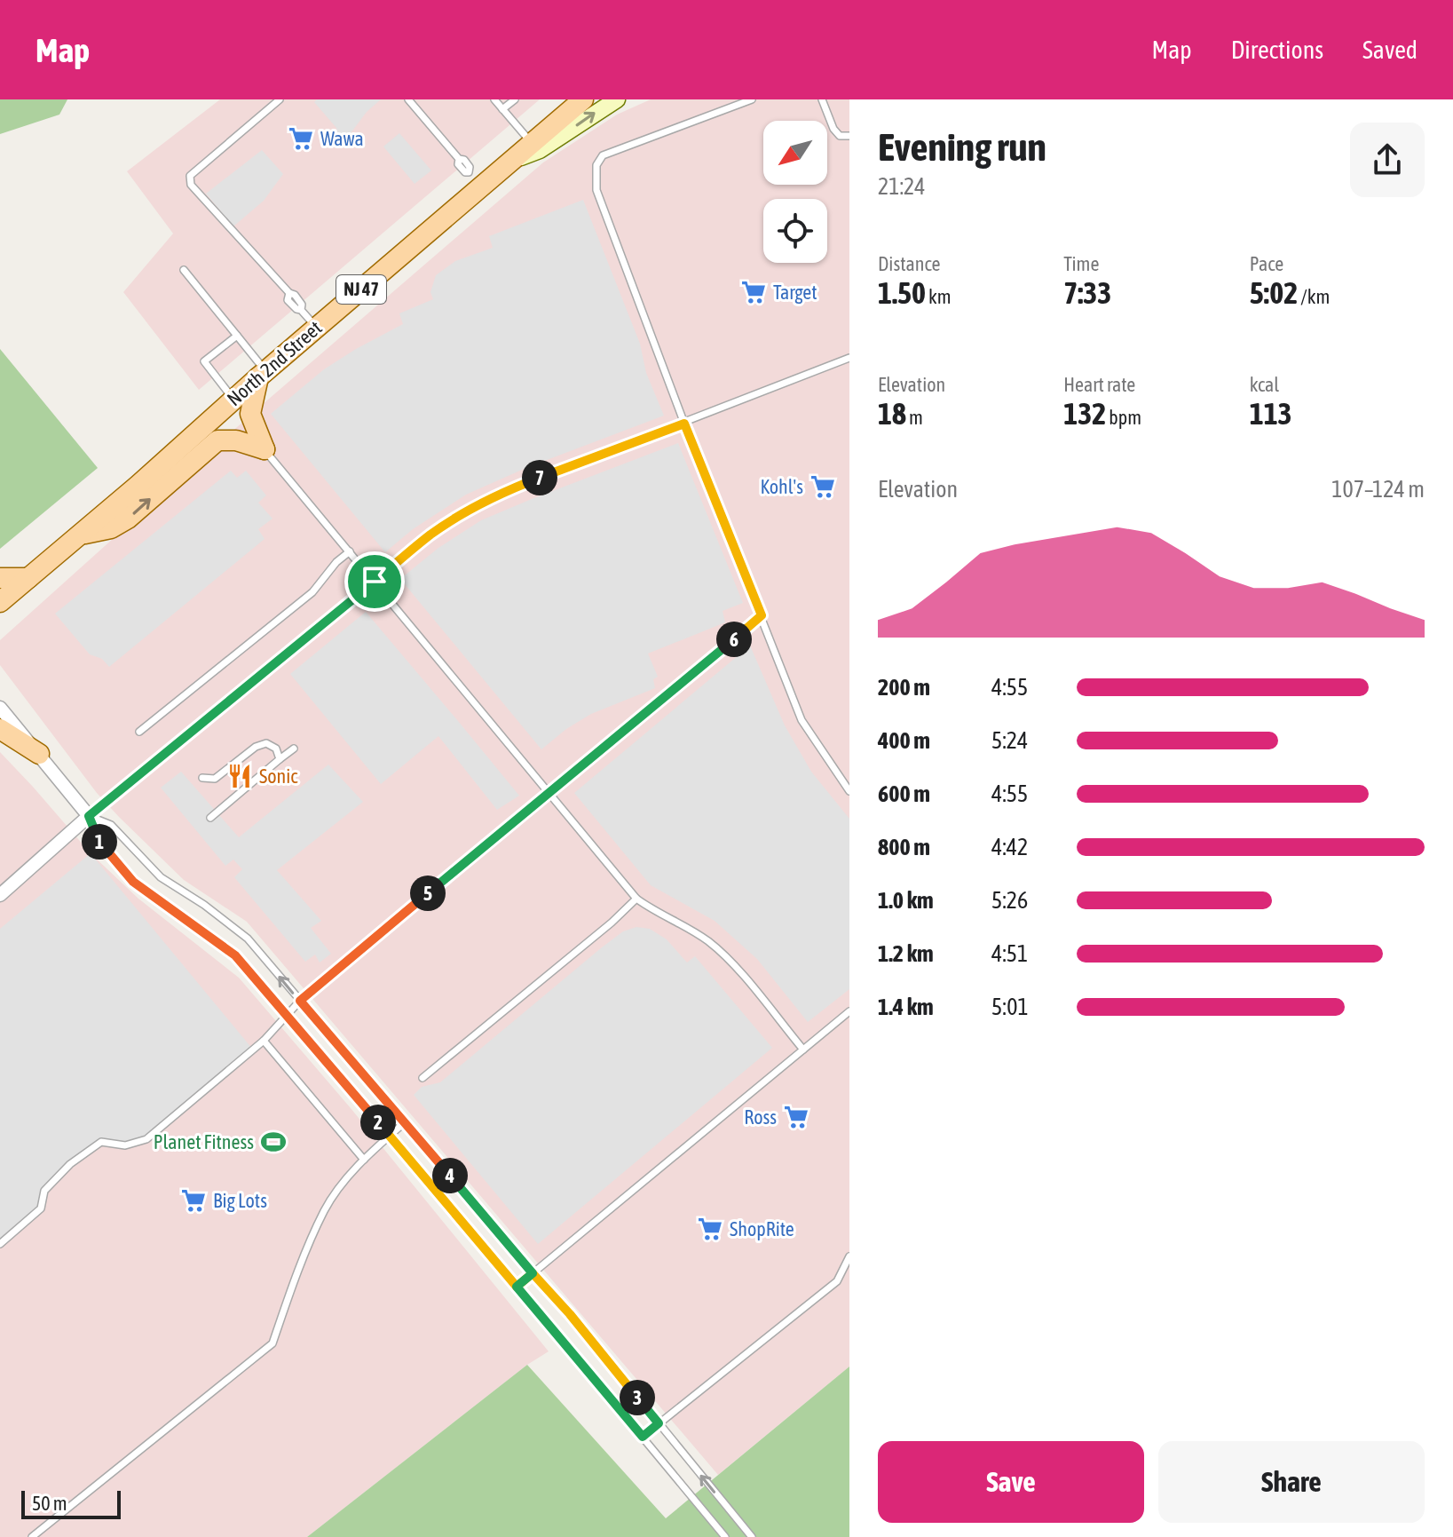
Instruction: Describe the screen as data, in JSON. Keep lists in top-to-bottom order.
{
  "streets": {
    "main road": ["NJ 47", "North 2nd Street"]
  },
  "places": {
    "supermarket": [
      "Wawa",
      "Target",
      "Kohl's",
      "Ross",
      "Big Lots",
      "ShopRite"
    ],
    "restaurant": ["Sonic"],
    "sports": ["Planet Fitness"]
  },
  "scale_bar": "50 m",
  "north": "bottom left",
  "page": {
    "header": "Map",
    "nav": ["Map", "Directions", "Saved"],
    "heading": ["Evening run", "21:24"],
    "stats": [
      ["Distance", "1.50 km"],
      ["Time", "7:33"],
      ["Pace", "5:02 /km"],
      ["Elevation", "18 m"],
      ["Heart rate", "132 bpm"],
      ["kcal", "113"]
    ],
    "pins": [
      "7",
      "6",
      "1",
      "5",
      "2",
      "4",
      "3"
    ],
    "chart": ["Elevation", "107–124 m"],
    "list": [
      {
        "name": "200 m",
        "note": "4:55"
      },
      {
        "name": "400 m",
        "note": "5:24"
      },
      {
        "name": "600 m",
        "note": "4:55"
      },
      {
        "name": "800 m",
        "note": "4:42"
      },
      {
        "name": "1.0 km",
        "note": "5:26"
      },
      {
        "name": "1.2 km",
        "note": "4:51"
      },
      {
        "name": "1.4 km",
        "note": "5:01"
      }
    ],
    "buttons": ["Save", "Share"],
    "scale": "50 m"
  }
}
